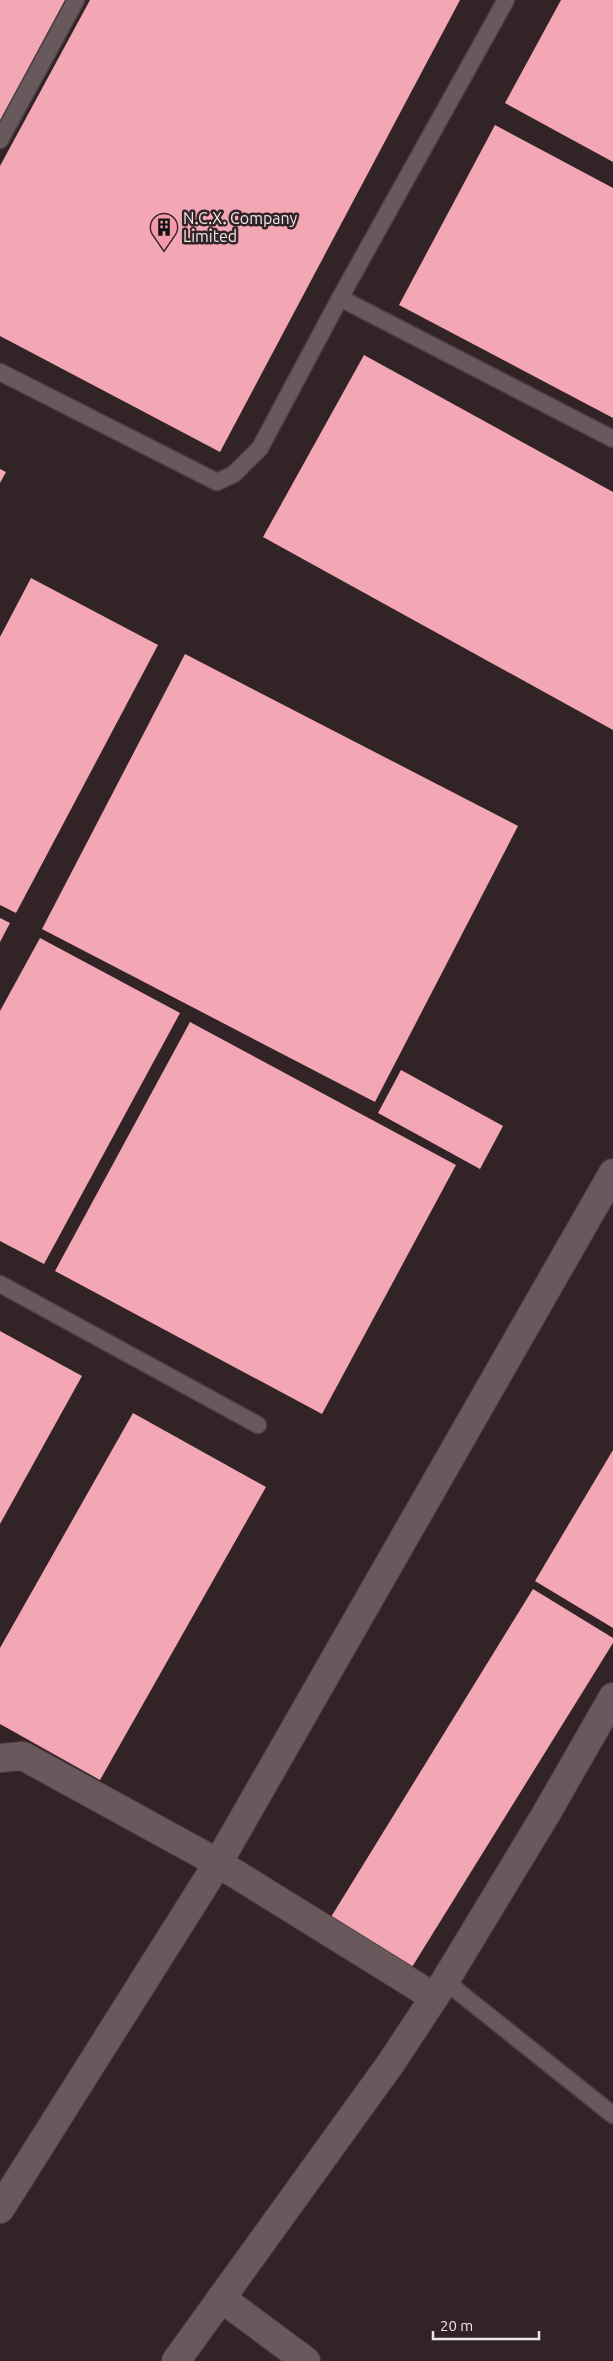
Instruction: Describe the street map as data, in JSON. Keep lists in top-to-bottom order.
{
  "places": {
    "building": ["N.C.X. Company Limited"]
  },
  "scale_bar": "20 m"
}
